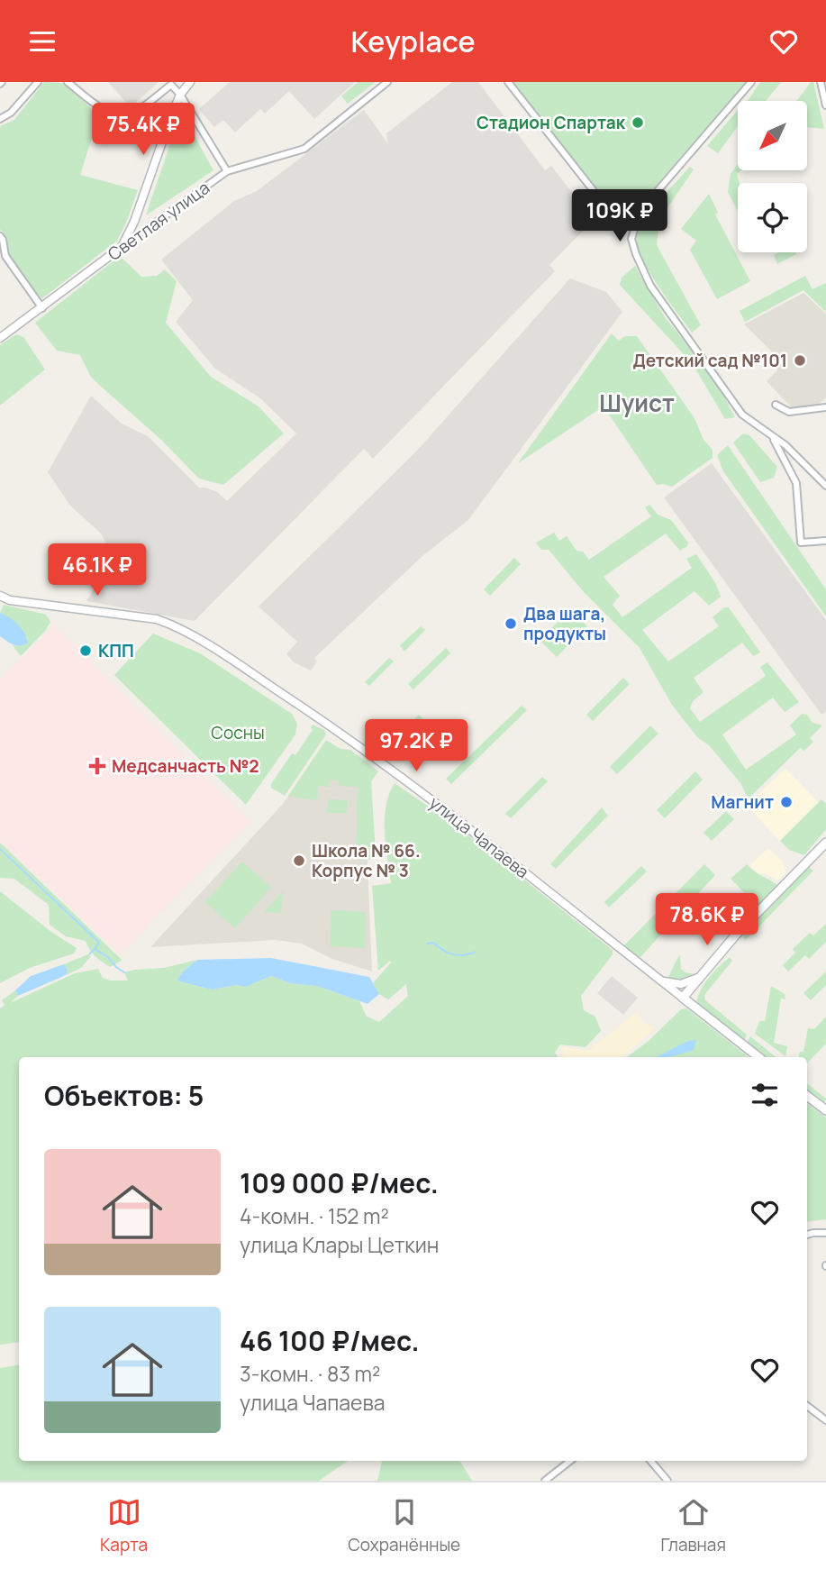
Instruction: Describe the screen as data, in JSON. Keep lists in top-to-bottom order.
{
  "streets": {
    "main road": ["улица Чапаева"],
    "street": ["Светлая улица"]
  },
  "districts": ["Шуист"],
  "parks": ["Сосны"],
  "places": {
    "other": [
      "Стадион Спартак",
      "Детский сад №101",
      "Два шага, продукты",
      "КПП",
      "Магнит",
      "Школа № 66. Корпус № 3"
    ],
    "health": ["Медсанчасть №2"]
  },
  "north": "bottom left",
  "page": {
    "header": "Keyplace",
    "price": [
      "75.4K ₽",
      "109K ₽",
      "46.1K ₽",
      "97.2K ₽",
      "78.6K ₽"
    ],
    "heading": "Объектов: 5",
    "list": [
      {
        "name": "109 000 ₽/мес.",
        "note": "4-комн. · 152 m² · улица Клары Цеткин"
      },
      {
        "name": "46 100 ₽/мес.",
        "note": "3-комн. · 83 m² · улица Чапаева"
      }
    ],
    "tabs": ["Карта", "Сохранённые", "Главная"]
  }
}
